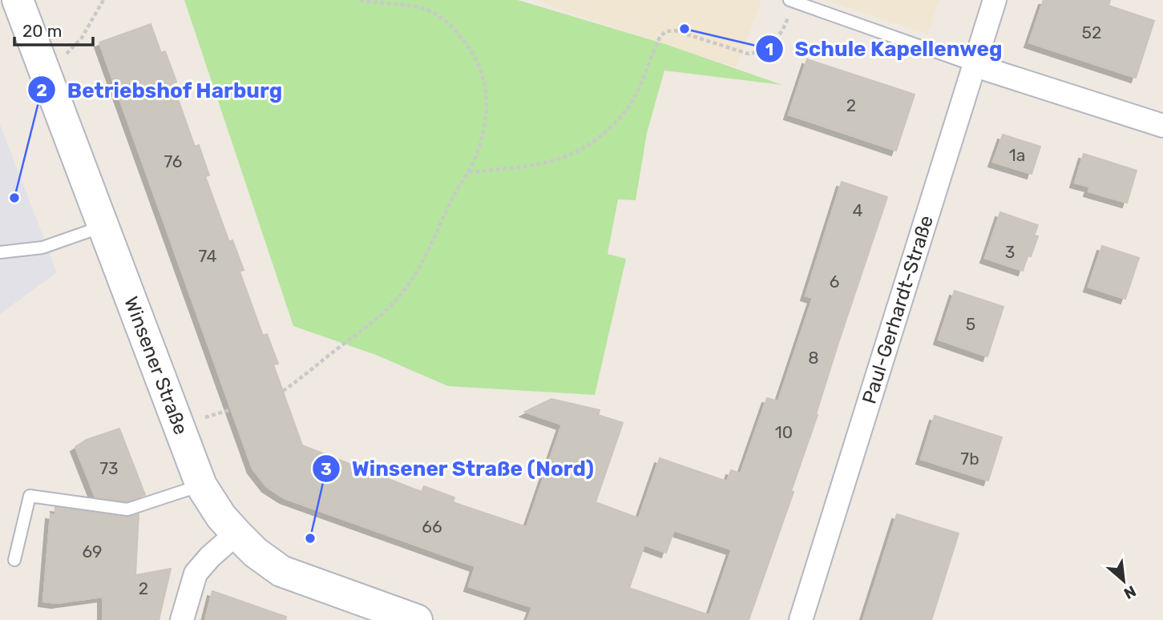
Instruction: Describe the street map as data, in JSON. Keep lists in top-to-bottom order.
{
  "streets": {
    "main road": ["Winsener Straße"],
    "street": ["Paul-Gerhardt-Straße"]
  },
  "places": ["Schule Kapellenweg", "Betriebshof Harburg", "Winsener Straße (Nord)"],
  "house_numbers": [
    "52",
    "2",
    "1a",
    "76",
    "4",
    "3",
    "74",
    "6",
    "5",
    "8",
    "10",
    "7b",
    "73",
    "66",
    "69",
    "2"
  ],
  "scale_bar": "20 m",
  "north": "bottom right"
}
